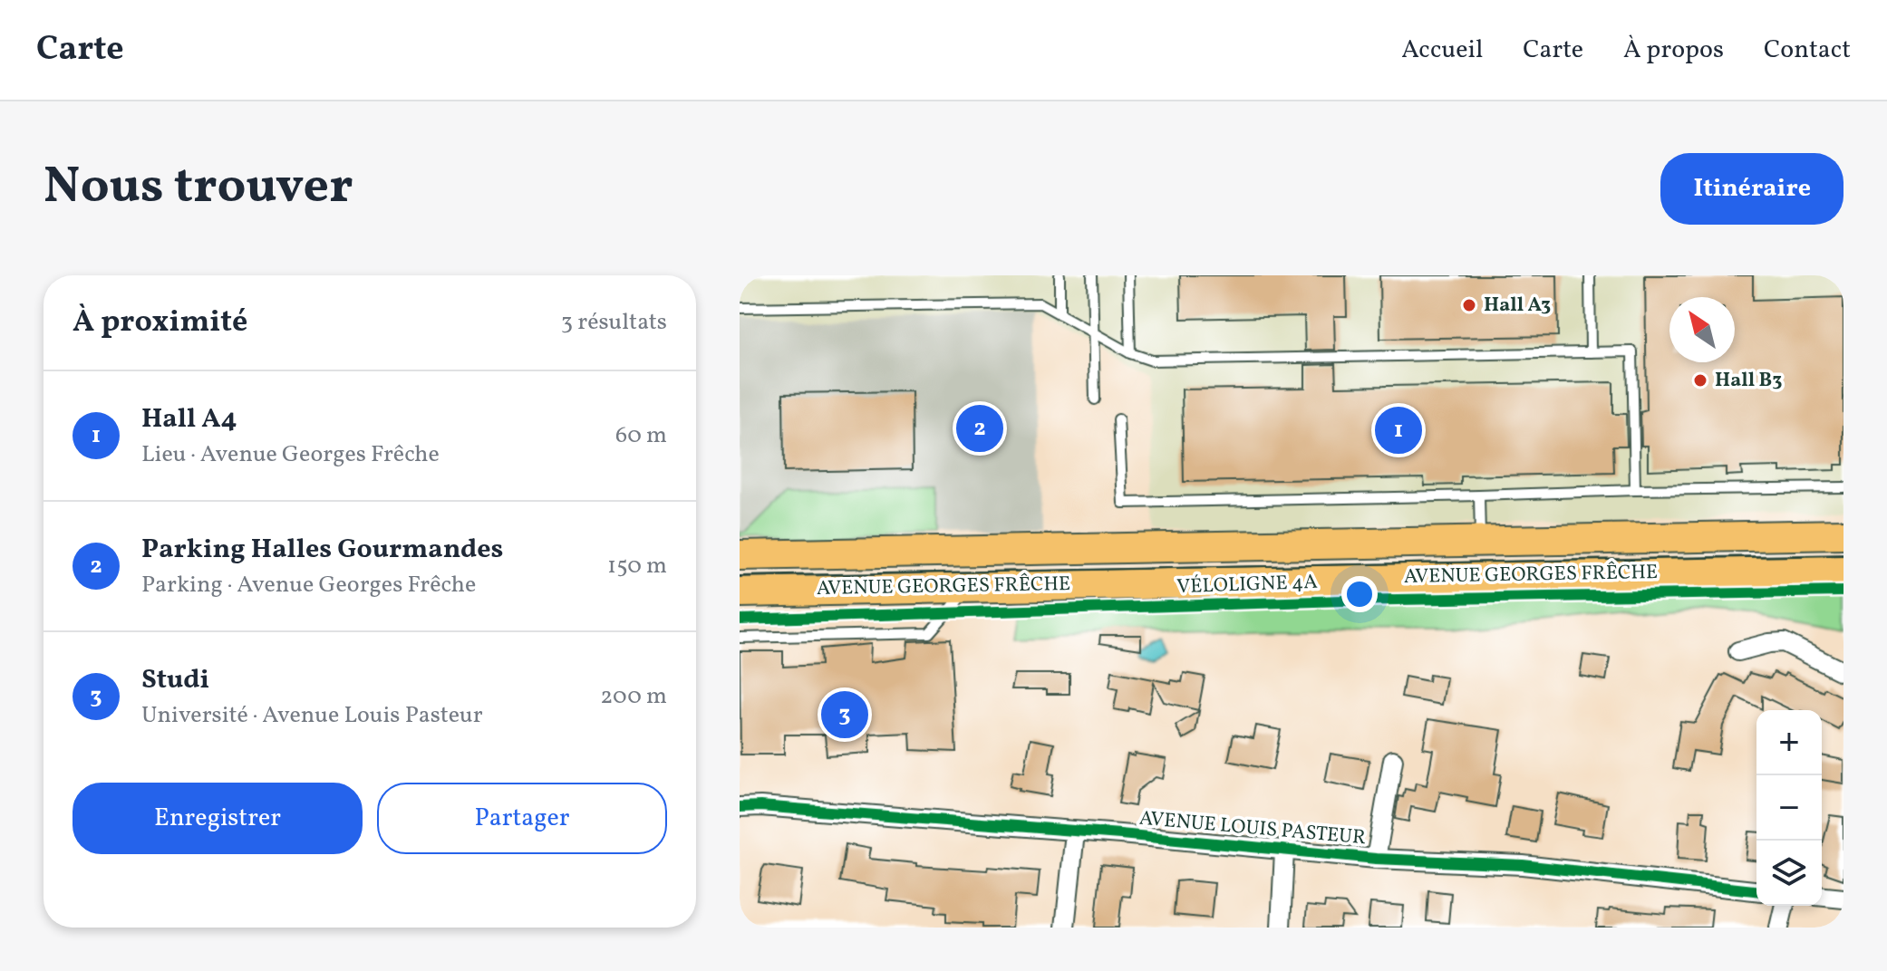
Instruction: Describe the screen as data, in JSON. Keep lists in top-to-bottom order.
{
  "streets": {
    "main road": ["AVENUE GEORGES FRÊCHE"],
    "street": ["AVENUE LOUIS PASTEUR"],
    "cycle path": ["VÉLOLIGNE 4A"]
  },
  "places": ["Hall A3", "Hall B3"],
  "north": "top left",
  "page": {
    "header": "Carte",
    "nav": [
      "Accueil",
      "Carte",
      "À propos",
      "Contact"
    ],
    "title": "Nous trouver",
    "buttons": [
      "Itinéraire",
      ["Enregistrer", "Partager"]
    ],
    "heading": ["À proximité", "3 résultats"],
    "list": [
      {
        "mark": "1",
        "name": "Hall A4",
        "note": "Lieu · Avenue Georges Frêche",
        "value": "60 m"
      },
      {
        "mark": "2",
        "name": "Parking Halles Gourmandes",
        "note": "Parking · Avenue Georges Frêche",
        "value": "150 m"
      },
      {
        "mark": "3",
        "name": "Studi",
        "note": "Université · Avenue Louis Pasteur",
        "value": "200 m"
      }
    ],
    "pins": ["2", "1", "3"],
    "map_buttons": ["+", "−"]
  }
}
